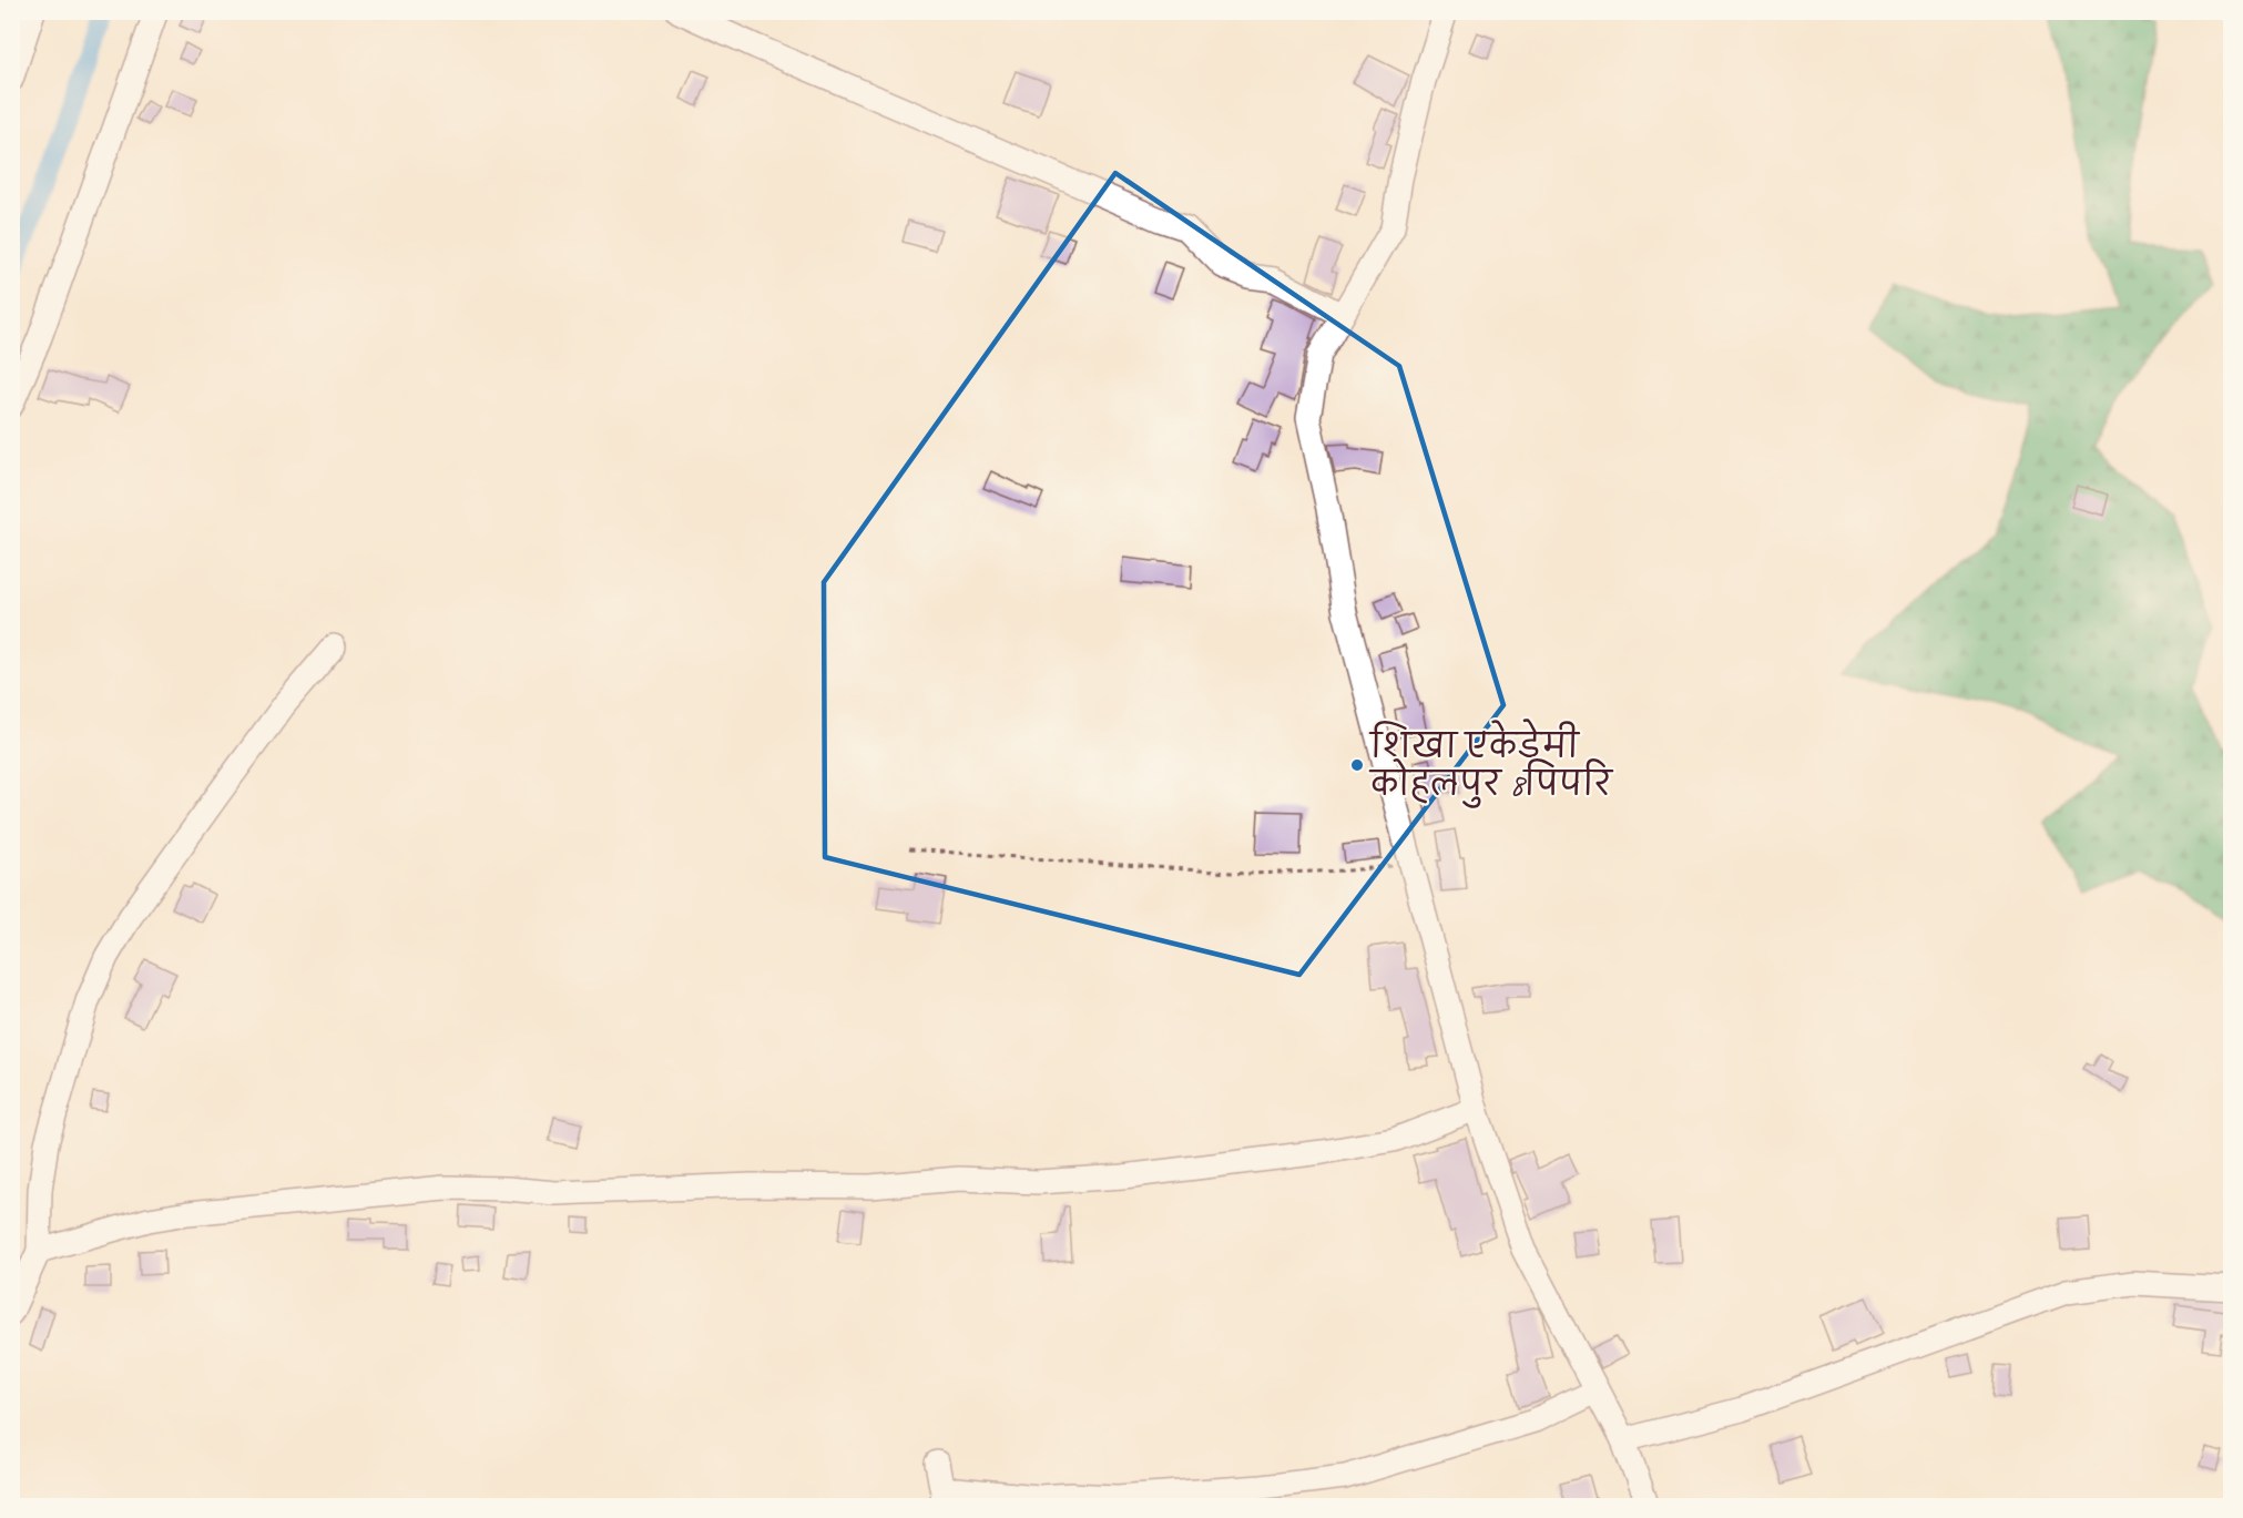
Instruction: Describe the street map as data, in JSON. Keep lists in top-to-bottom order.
{
  "places": ["शिखा एकेडेमी कोहलपुर 8पिपरि"]
}
